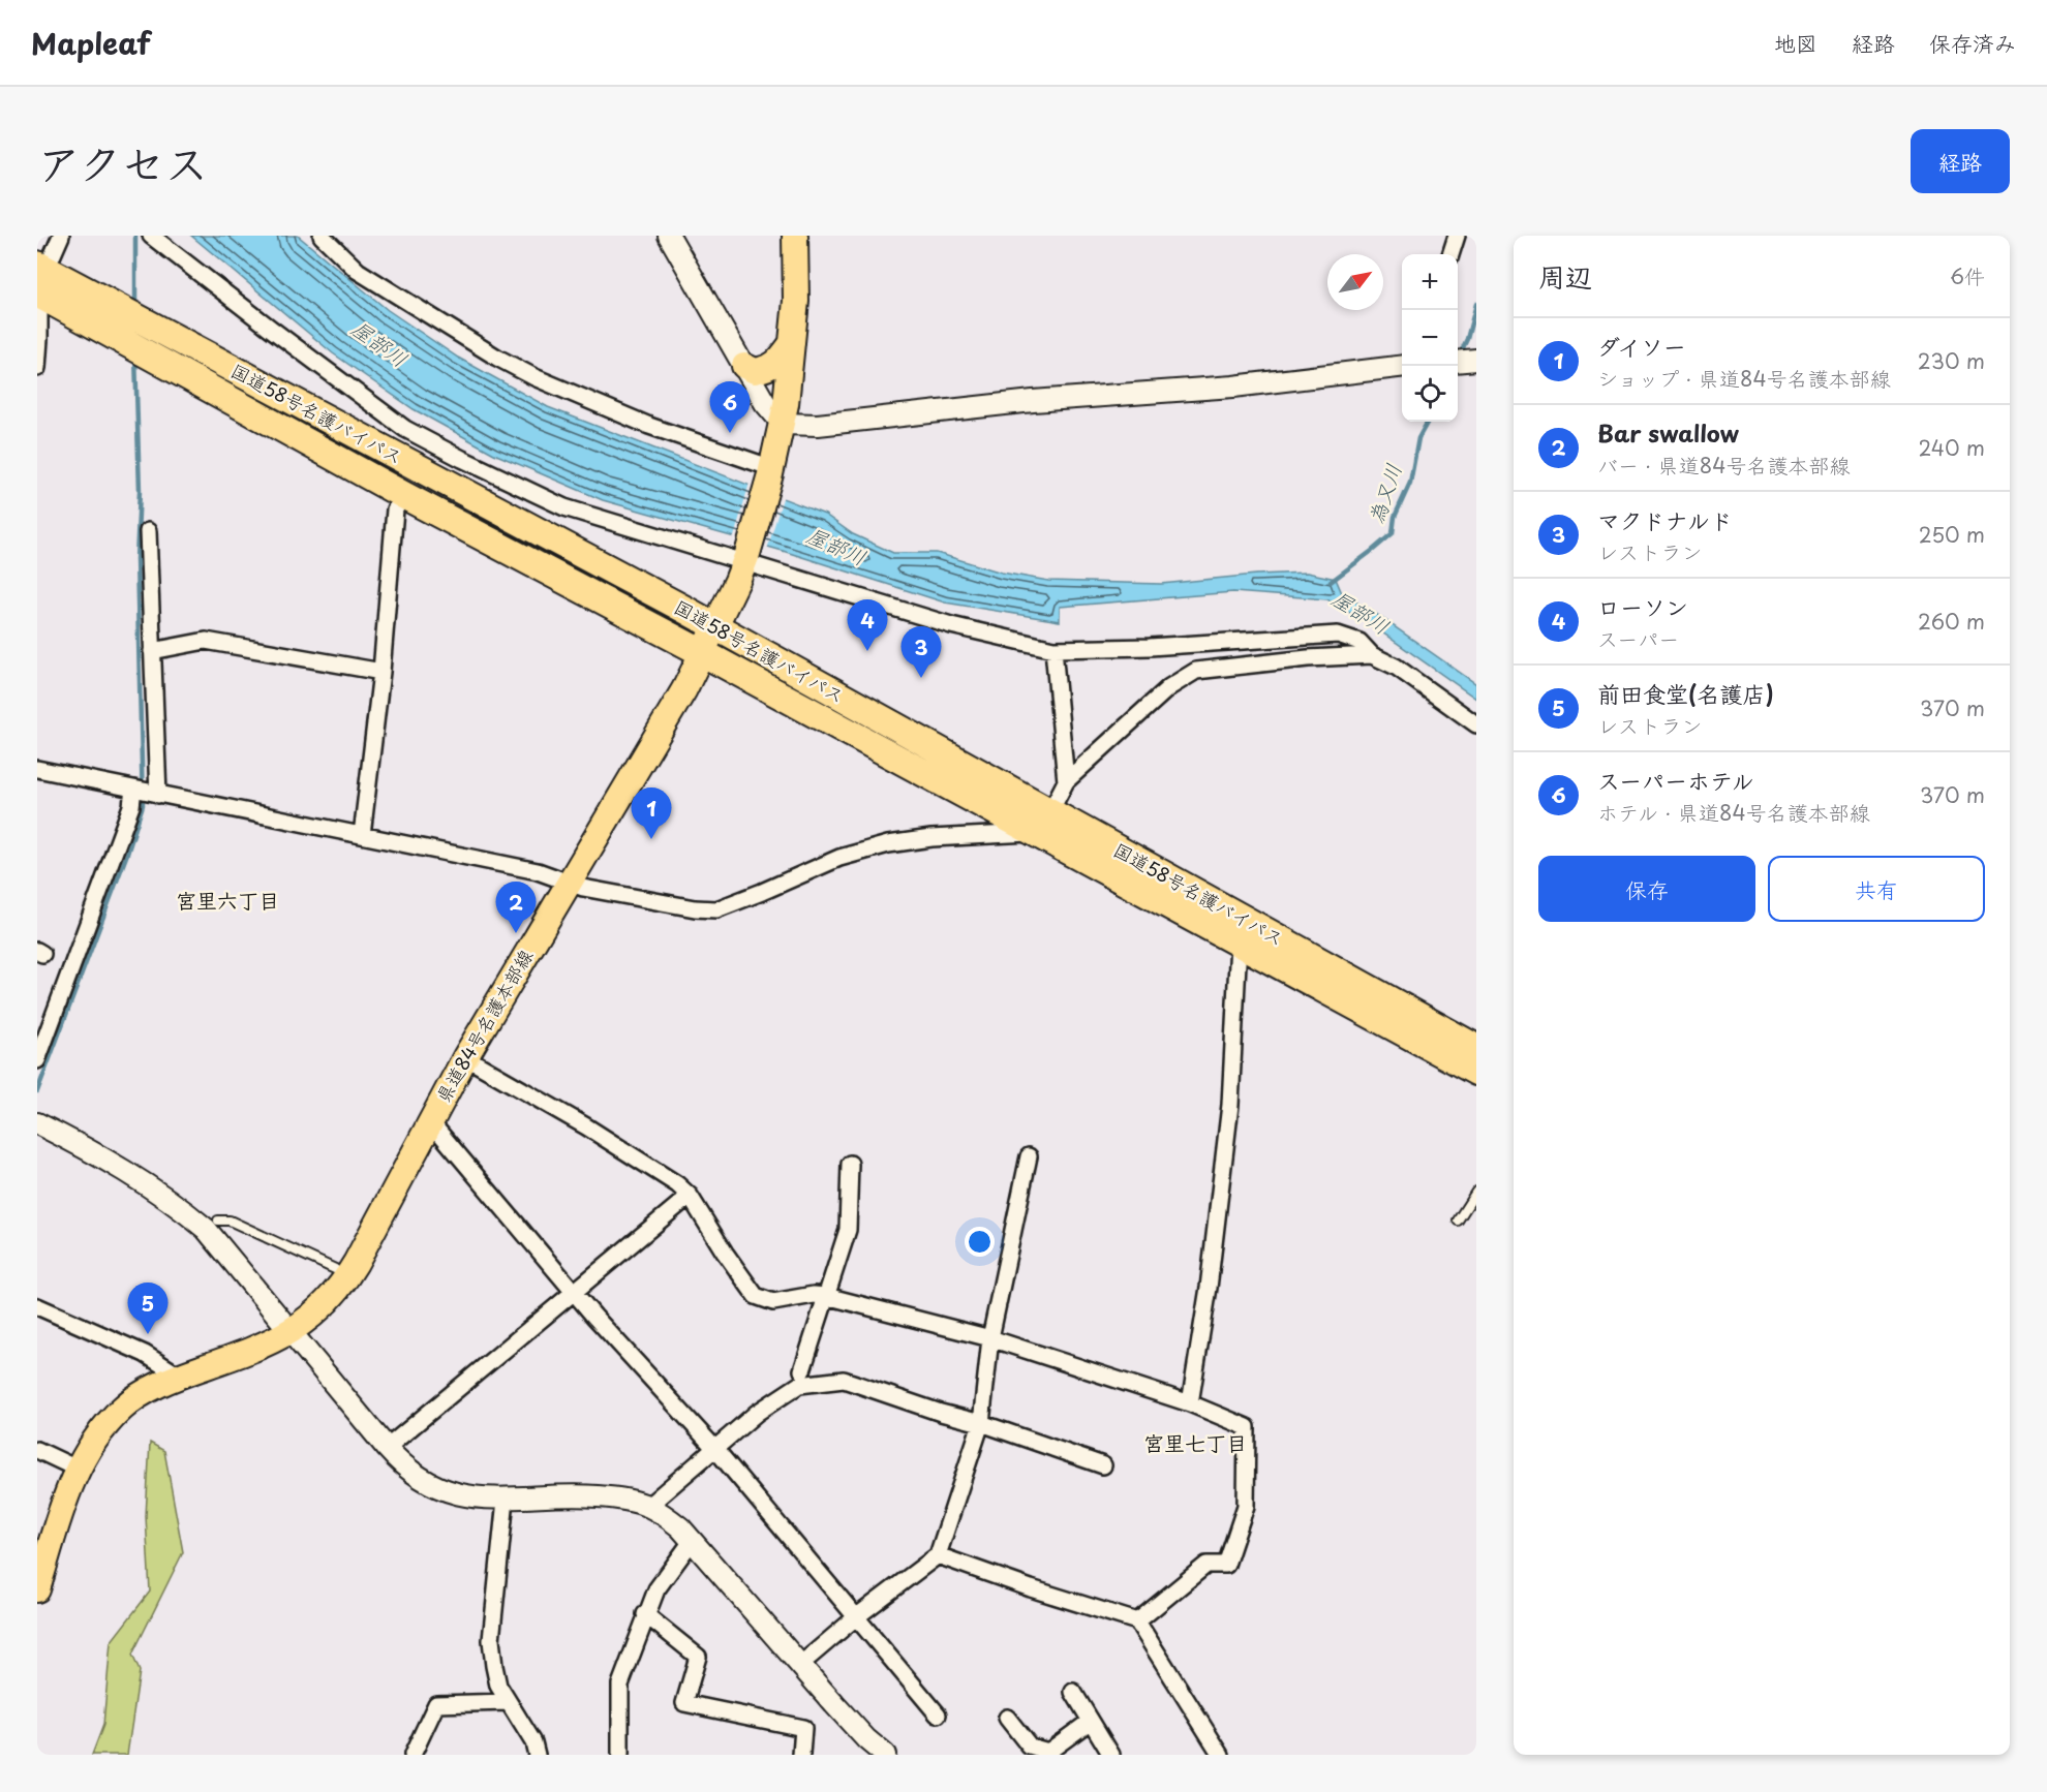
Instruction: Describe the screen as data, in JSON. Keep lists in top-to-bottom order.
{
  "streets": {
    "highway": ["国道58号名護バイパス"],
    "main road": ["県道84号名護本部線"]
  },
  "crossings": [
    ["国道58号名護バイパス", "県道84号名護本部線"]
  ],
  "districts": ["宮里六丁目", "宮里七丁目"],
  "water": ["屋部川", "為又川"],
  "north": "top right",
  "page": {
    "header": "Mapleaf",
    "nav": ["地図", "経路", "保存済み"],
    "title": "アクセス",
    "buttons": [
      "経路",
      ["保存", "共有"]
    ],
    "heading": ["周辺", "6件"],
    "map_buttons": ["+", "−"],
    "list": [
      {
        "mark": "1",
        "name": "ダイソー",
        "note": "ショップ · 県道84号名護本部線",
        "value": "230 m"
      },
      {
        "mark": "2",
        "name": "Bar swallow",
        "note": "バー · 県道84号名護本部線",
        "value": "240 m"
      },
      {
        "mark": "3",
        "name": "マクドナルド",
        "note": "レストラン",
        "value": "250 m"
      },
      {
        "mark": "4",
        "name": "ローソン",
        "note": "スーパー",
        "value": "260 m"
      },
      {
        "mark": "5",
        "name": "前田食堂(名護店)",
        "note": "レストラン",
        "value": "370 m"
      },
      {
        "mark": "6",
        "name": "スーパーホテル",
        "note": "ホテル · 県道84号名護本部線",
        "value": "370 m"
      }
    ],
    "pins": [
      "6",
      "4",
      "3",
      "1",
      "2",
      "5"
    ]
  }
}
